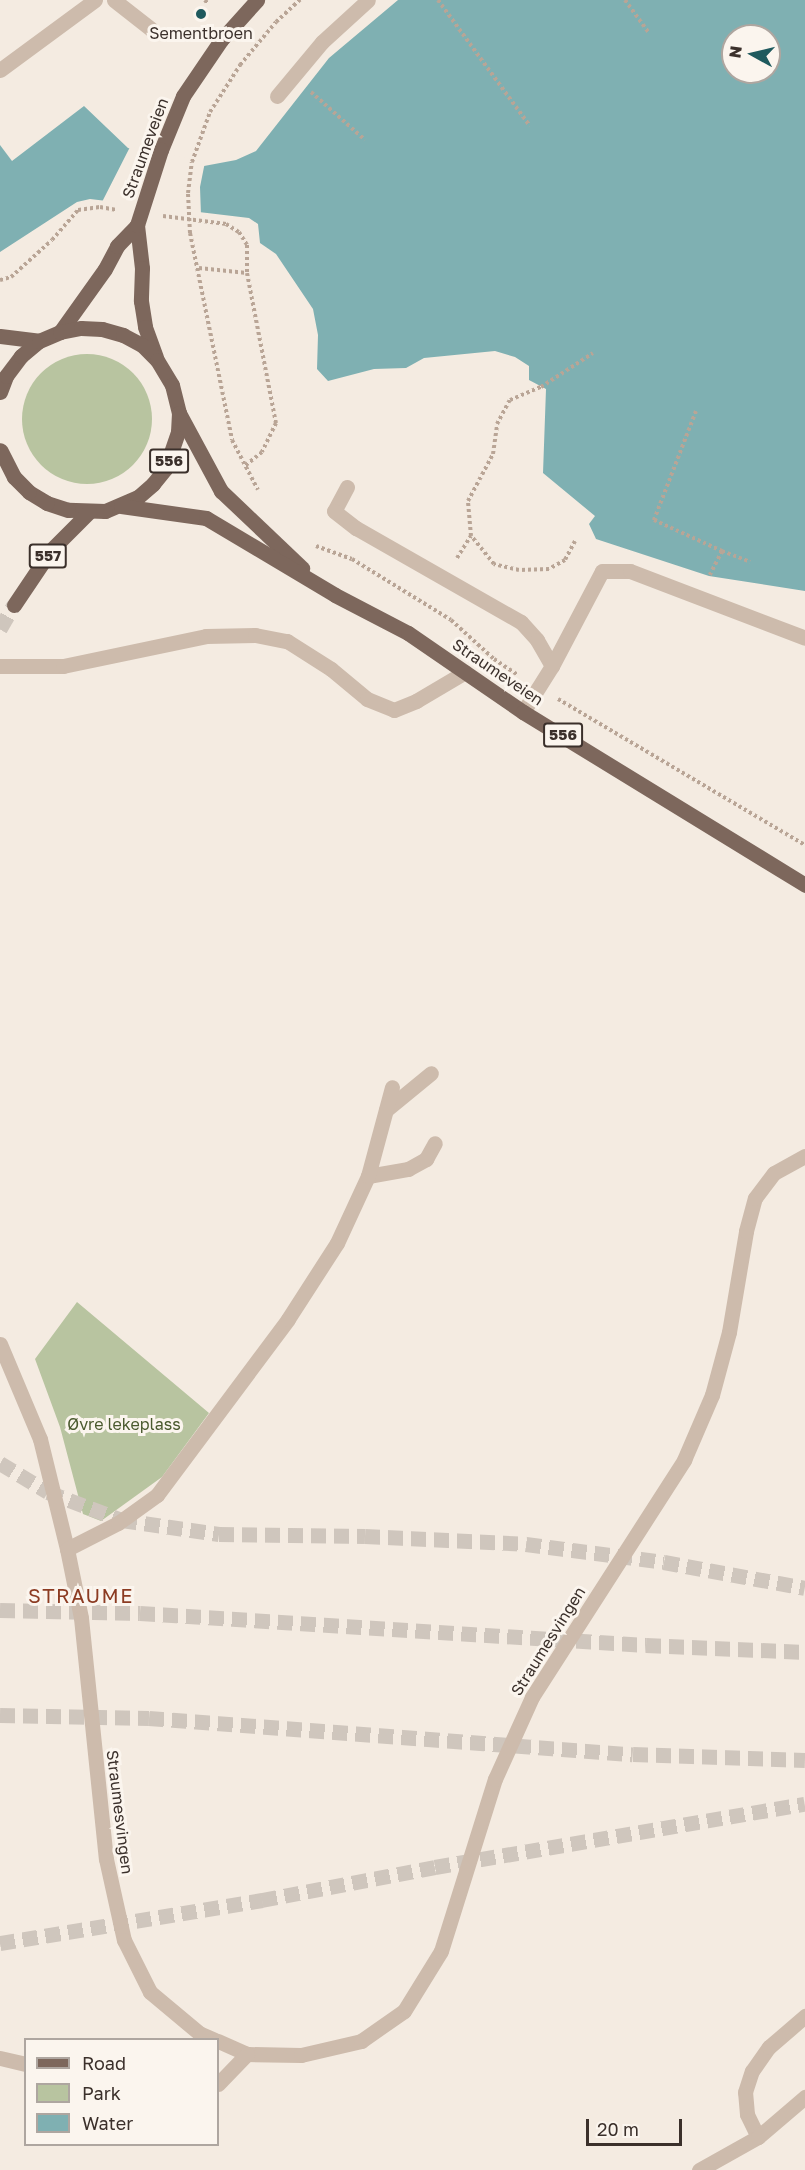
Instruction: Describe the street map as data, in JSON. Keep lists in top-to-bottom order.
{
  "streets": {
    "main road": ["Straumeveien", "556", "557"],
    "street": ["Straumesvingen"]
  },
  "crossings": [
    ["Straumeveien", "556"],
    ["556", "557"]
  ],
  "districts": ["STRAUME"],
  "parks": ["Øvre lekeplass"],
  "places": ["Sementbroen"],
  "legend": ["Road", "Park", "Water"],
  "scale_bar": "20 m",
  "north": "left"
}
